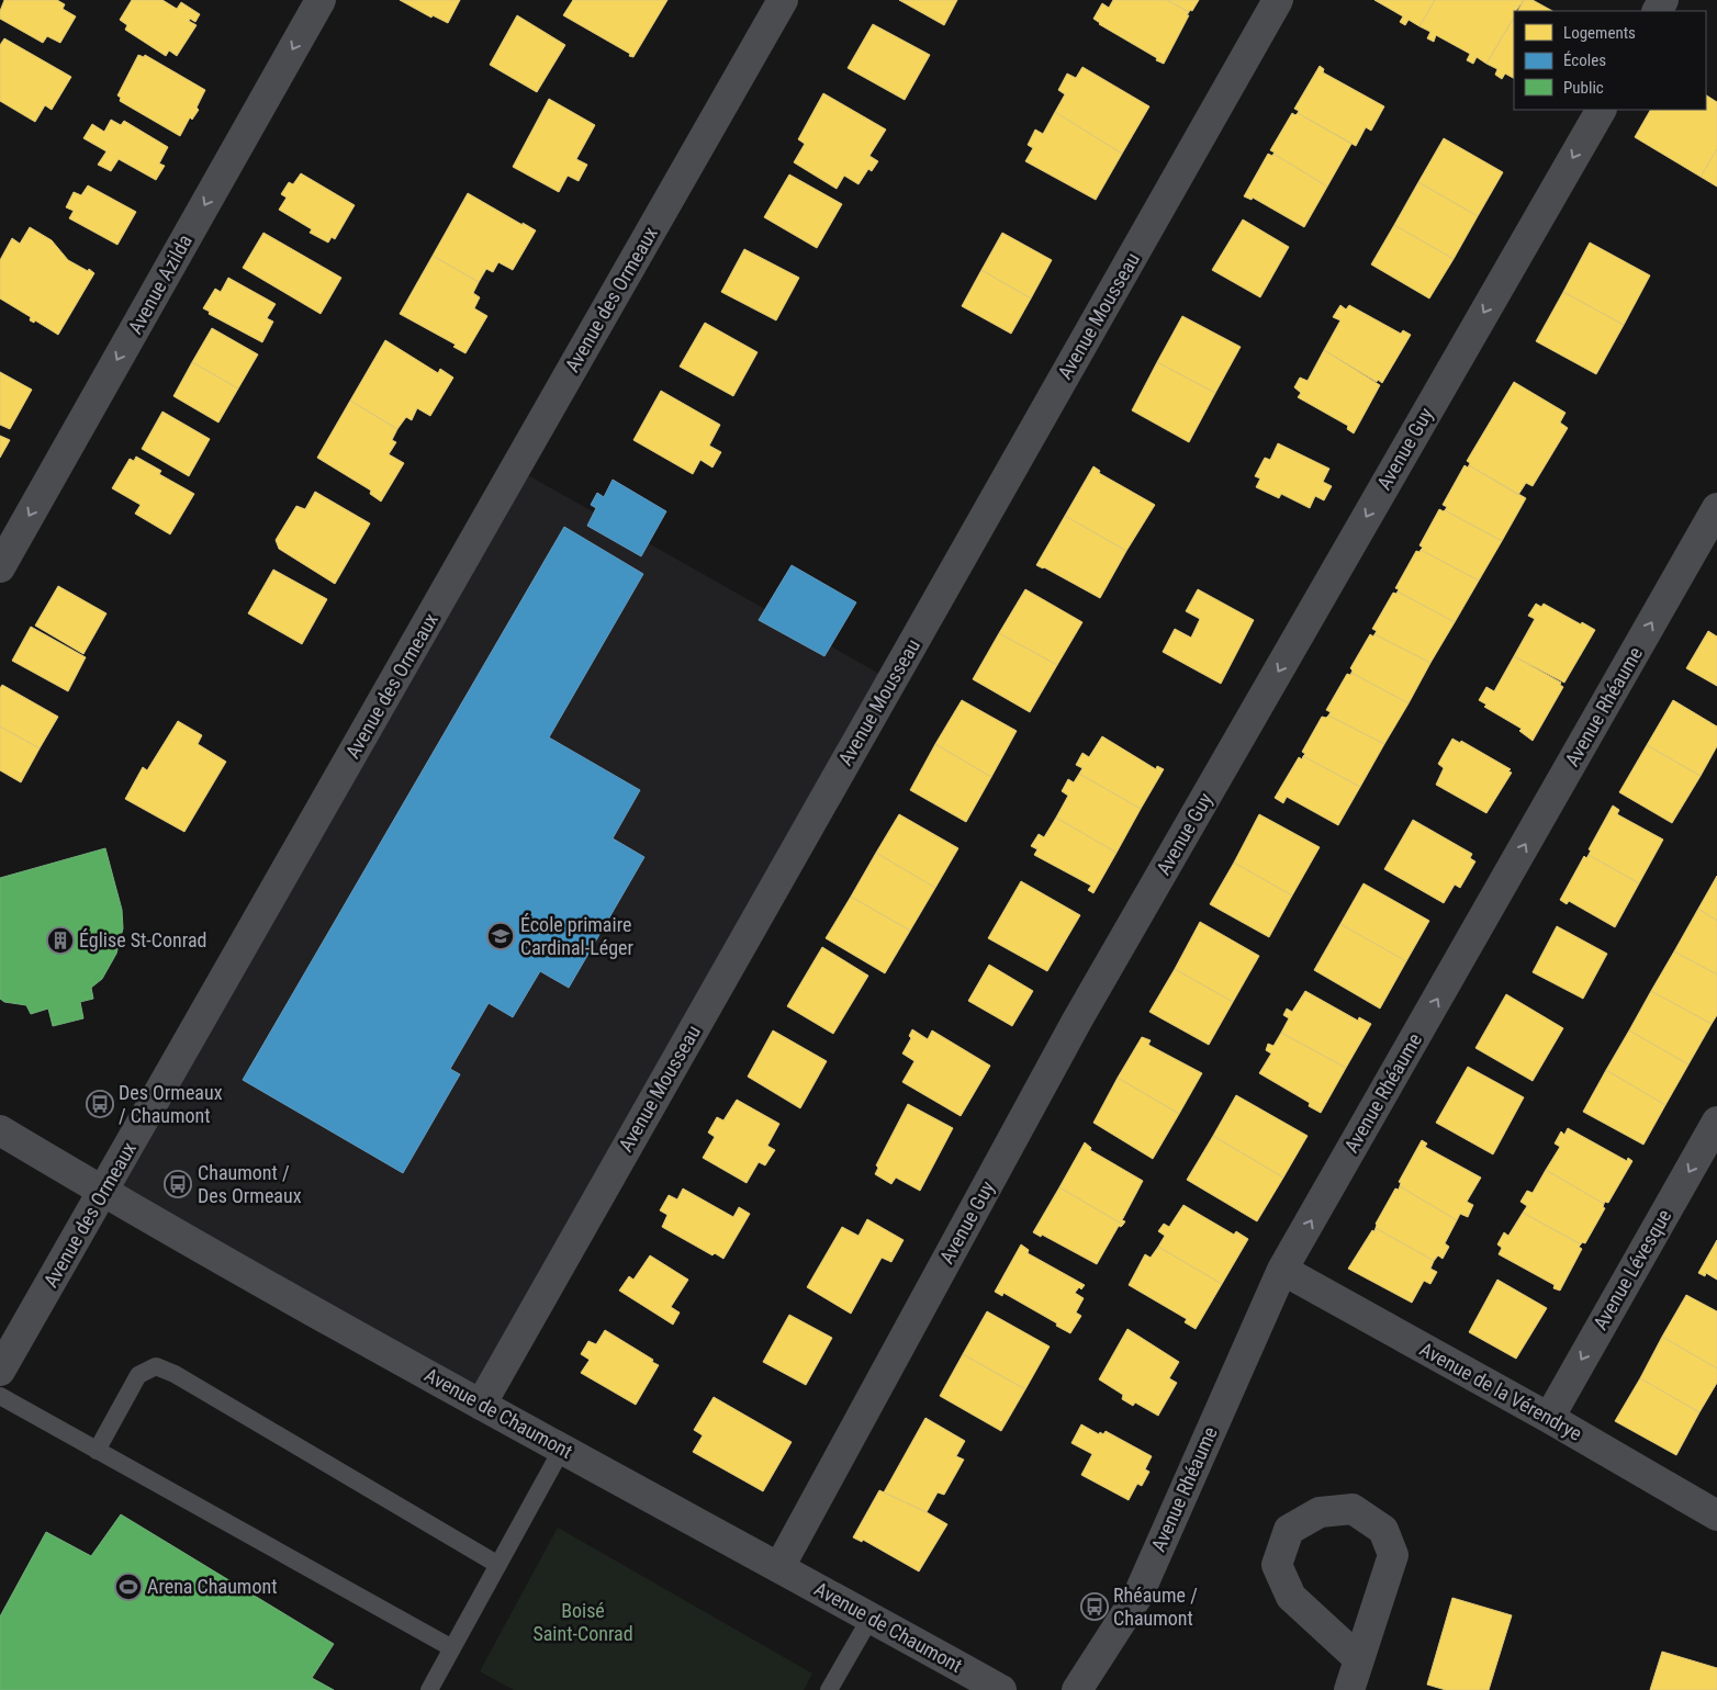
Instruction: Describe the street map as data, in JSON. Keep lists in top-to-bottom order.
{
  "streets": {
    "street": [
      "Avenue Azilda",
      "Avenue des Ormeaux",
      "Avenue Mousseau",
      "Avenue Guy",
      "Avenue Rhéaume",
      "Avenue Lévesque",
      "Avenue de la Vérendrye",
      "Avenue de Chaumont"
    ]
  },
  "crossings": [
    ["Avenue des Ormeaux", "Avenue de Chaumont"],
    ["Avenue Mousseau", "Avenue de Chaumont"],
    ["Avenue Guy", "Avenue de Chaumont"],
    ["Avenue Rhéaume", "Avenue de la Vérendrye"],
    ["Avenue Lévesque", "Avenue de la Vérendrye"]
  ],
  "one_way": [
    "Avenue Azilda",
    "Avenue Guy",
    "Avenue Rhéaume",
    "Avenue Lévesque"
  ],
  "parks": ["Boisé Saint-Conrad"],
  "places": {
    "school or university": ["École primaire Cardinal-Léger"],
    "building": ["Église St-Conrad"],
    "bus stop": ["Des Ormeaux / Chaumont", "Chaumont / Des Ormeaux", "Rhéaume / Chaumont"],
    "sports": ["Arena Chaumont"]
  },
  "legend": ["Logements", "Écoles", "Public"]
}
